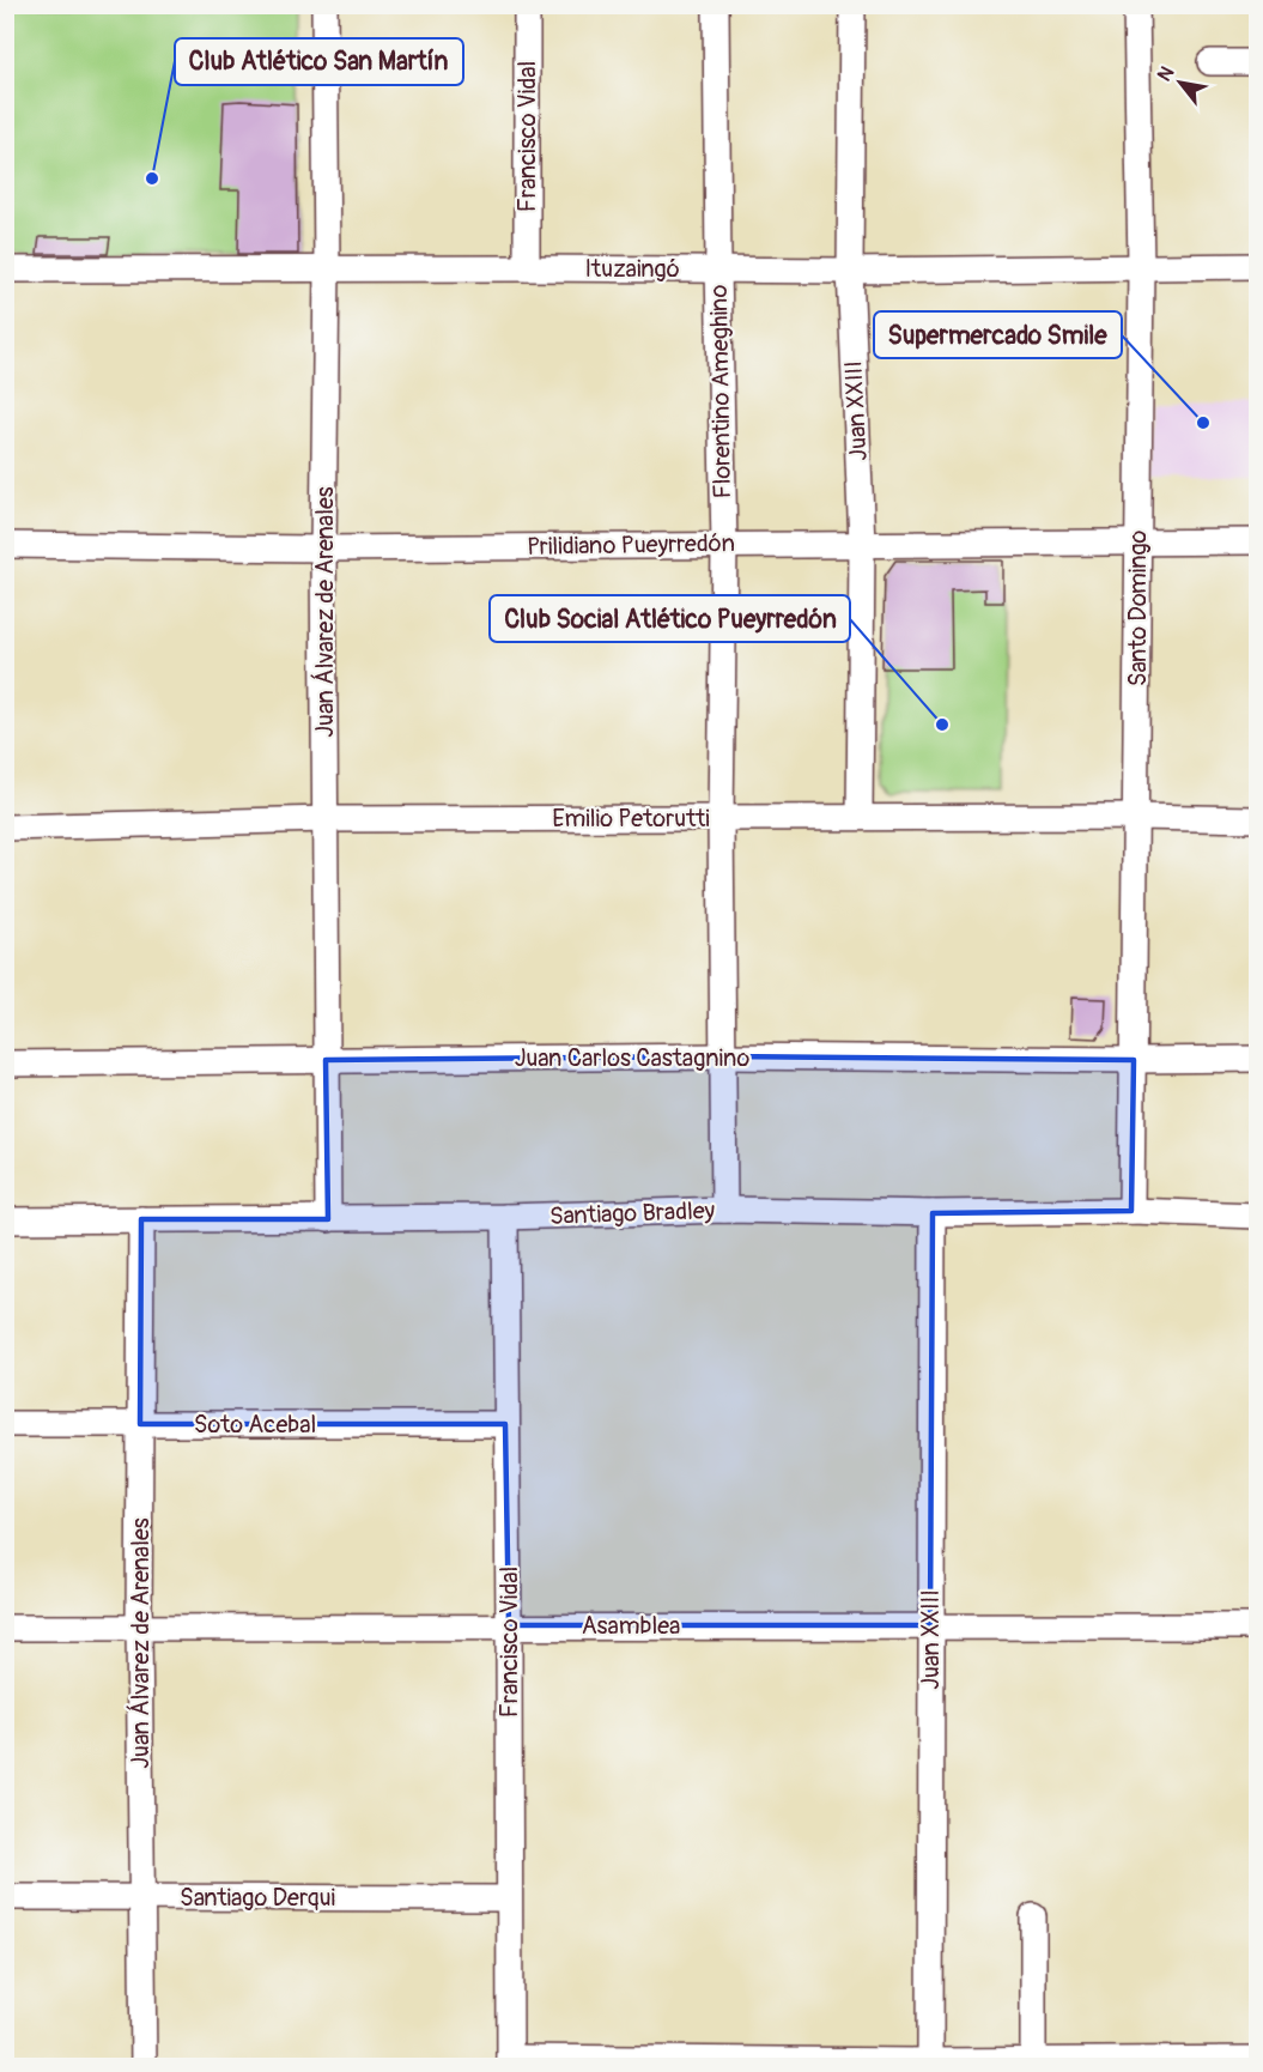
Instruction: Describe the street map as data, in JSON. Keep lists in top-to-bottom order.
{
  "streets": {
    "street": [
      "Francisco Vidal",
      "Ituzaingó",
      "Florentino Ameghino",
      "Juan XXIII",
      "Prilidiano Pueyrredón",
      "Santo Domingo",
      "Juan Álvarez de Arenales",
      "Emilio Petorutti",
      "Juan Carlos Castagnino",
      "Santiago Bradley",
      "Soto Acebal",
      "Asamblea",
      "Santiago Derqui"
    ]
  },
  "crossings": [
    ["Francisco Vidal", "Ituzaingó"],
    ["Francisco Vidal", "Santiago Bradley"],
    ["Francisco Vidal", "Soto Acebal"],
    ["Francisco Vidal", "Asamblea"],
    ["Francisco Vidal", "Santiago Derqui"],
    ["Ituzaingó", "Florentino Ameghino"],
    ["Ituzaingó", "Juan XXIII"],
    ["Ituzaingó", "Santo Domingo"],
    ["Ituzaingó", "Juan Álvarez de Arenales"],
    ["Florentino Ameghino", "Prilidiano Pueyrredón"],
    ["Florentino Ameghino", "Emilio Petorutti"],
    ["Florentino Ameghino", "Juan Carlos Castagnino"],
    ["Florentino Ameghino", "Santiago Bradley"],
    ["Juan XXIII", "Prilidiano Pueyrredón"],
    ["Juan XXIII", "Emilio Petorutti"],
    ["Juan XXIII", "Santiago Bradley"],
    ["Juan XXIII", "Asamblea"],
    ["Prilidiano Pueyrredón", "Santo Domingo"],
    ["Prilidiano Pueyrredón", "Juan Álvarez de Arenales"],
    ["Santo Domingo", "Emilio Petorutti"],
    ["Santo Domingo", "Juan Carlos Castagnino"],
    ["Santo Domingo", "Santiago Bradley"],
    ["Juan Álvarez de Arenales", "Emilio Petorutti"],
    ["Juan Álvarez de Arenales", "Juan Carlos Castagnino"],
    ["Juan Álvarez de Arenales", "Santiago Bradley"],
    ["Juan Álvarez de Arenales", "Soto Acebal"],
    ["Juan Álvarez de Arenales", "Asamblea"],
    ["Juan Álvarez de Arenales", "Santiago Derqui"]
  ],
  "places": ["Club Atlético San Martín", "Supermercado Smile", "Club Social Atlético Pueyrredón"],
  "north": "top left"
}
